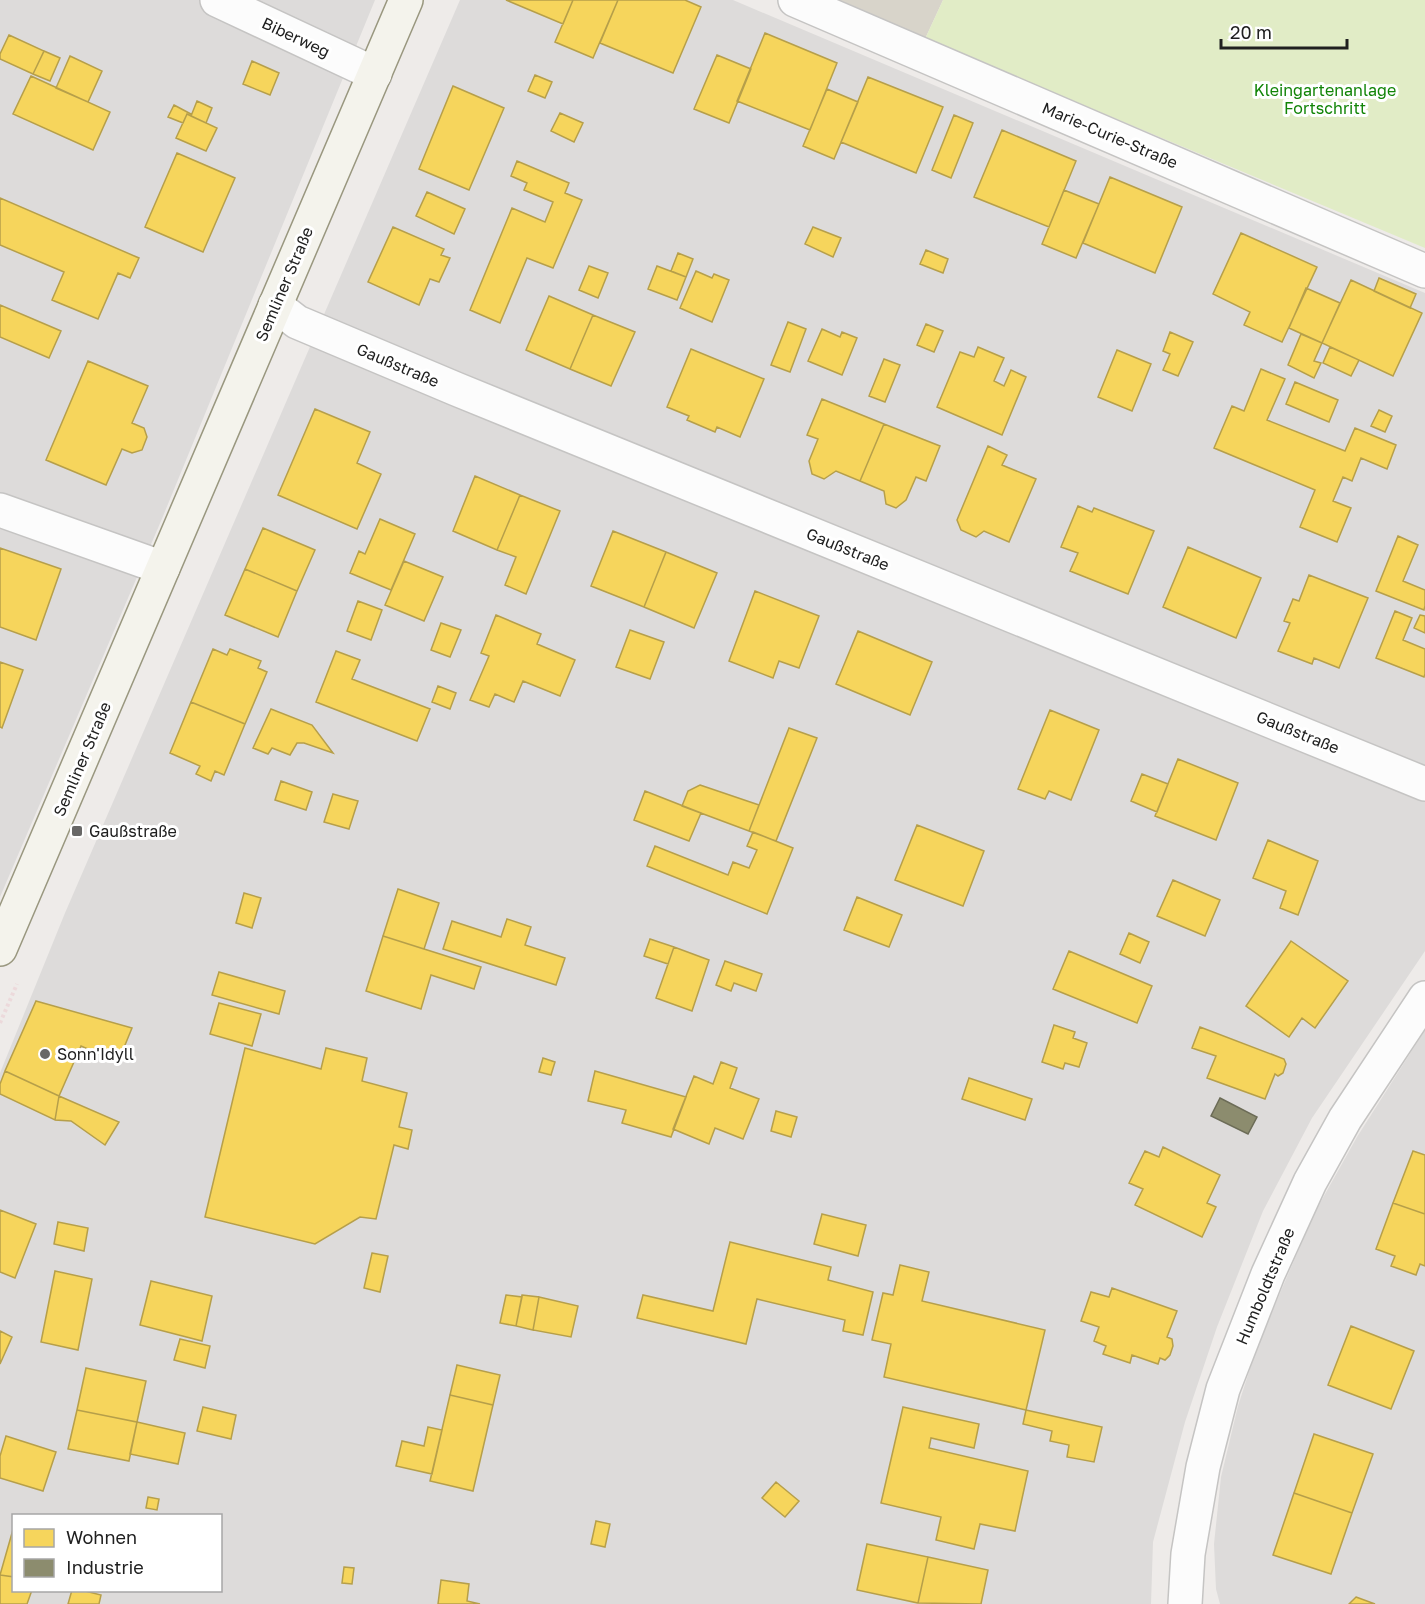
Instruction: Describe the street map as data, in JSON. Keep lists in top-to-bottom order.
{
  "streets": {
    "street": [
      "Biberweg",
      "Marie-Curie-Straße",
      "Semliner Straße",
      "Gaußstraße",
      "Humboldtstraße"
    ]
  },
  "crossings": [
    ["Biberweg", "Semliner Straße"],
    ["Semliner Straße", "Gaußstraße"]
  ],
  "parks": ["Kleingartenanlage Fortschritt"],
  "places": {
    "transit": ["Gaußstraße"],
    "other": ["Sonn'Idyll"]
  },
  "legend": ["Wohnen", "Industrie"],
  "scale_bar": "20 m"
}
